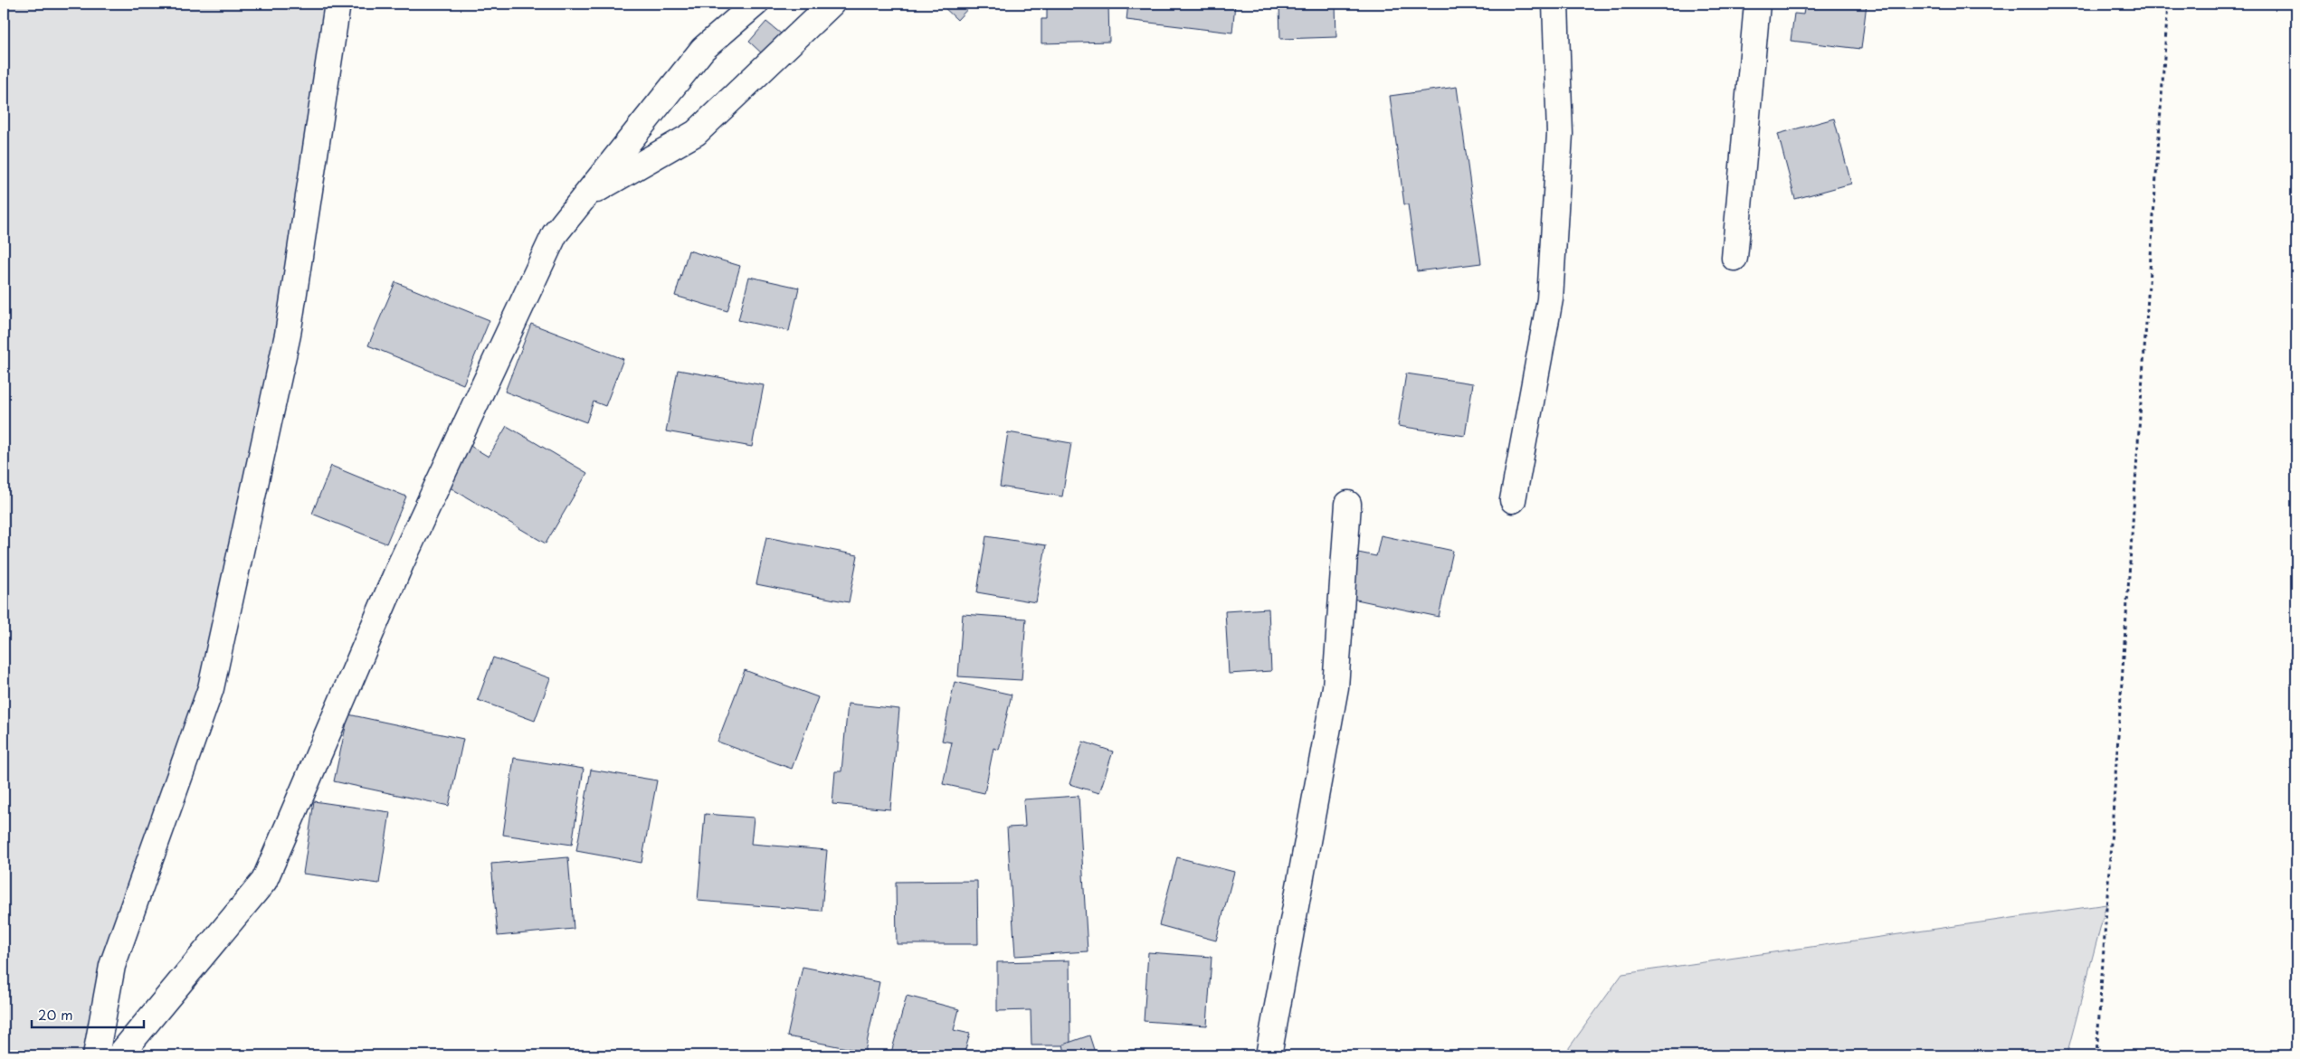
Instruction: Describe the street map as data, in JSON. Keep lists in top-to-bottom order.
{
  "scale_bar": "20 m"
}
